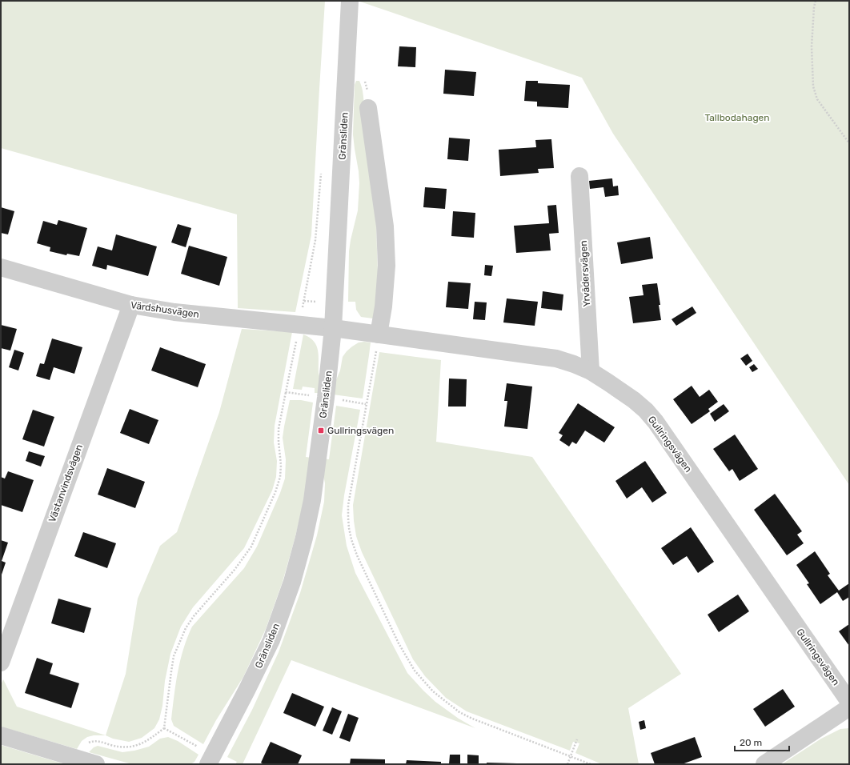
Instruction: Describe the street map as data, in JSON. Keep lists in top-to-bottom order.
{
  "streets": {
    "street": [
      "Gränsliden",
      "Yrvädersvägen",
      "Värdshusvägen",
      "Gullringsvägen",
      "Västanvindsvägen"
    ]
  },
  "crossings": [
    ["Gränsliden", "Värdshusvägen"],
    ["Gränsliden", "Gullringsvägen"],
    ["Yrvädersvägen", "Gullringsvägen"],
    ["Värdshusvägen", "Gullringsvägen"],
    ["Värdshusvägen", "Västanvindsvägen"]
  ],
  "parks": ["Tallbodahagen"],
  "places": {
    "transit": ["Gullringsvägen"]
  },
  "scale_bar": "20 m"
}
